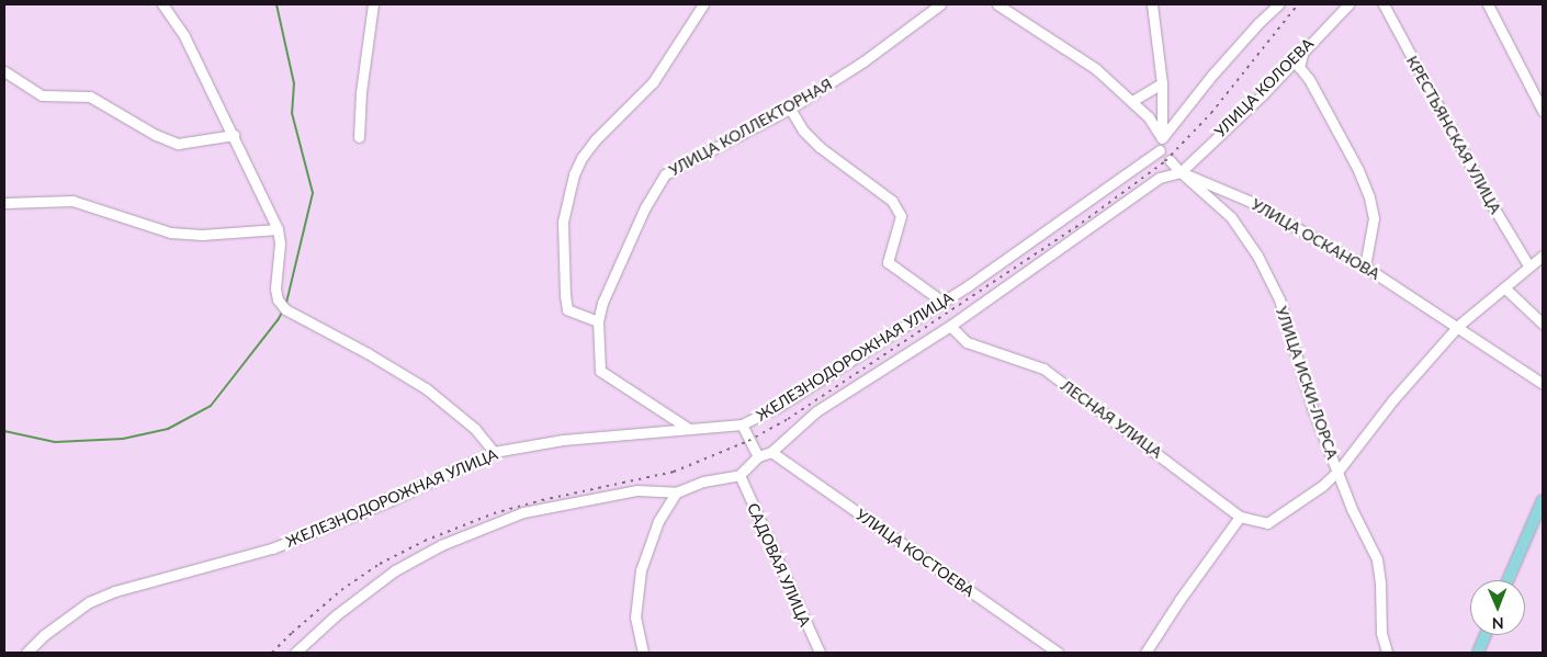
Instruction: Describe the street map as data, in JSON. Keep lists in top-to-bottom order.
{
  "streets": {
    "street": [
      "УЛИЦА КОЛОЕВА",
      "УЛИЦА КОЛЛЕКТОРНАЯ",
      "КРЕСТЬЯНСКАЯ УЛИЦА",
      "УЛИЦА ОСКАНОВА",
      "ЖЕЛЕЗНОДОРОЖНАЯ УЛИЦА",
      "УЛИЦА ИСКИ-ЛОРСА",
      "ЛЕСНАЯ УЛИЦА",
      "УЛИЦА КОСТОЕВА",
      "САДОВАЯ УЛИЦА"
    ]
  },
  "crossings": [
    ["УЛИЦА КОЛОЕВА", "УЛИЦА ОСКАНОВА"],
    ["УЛИЦА КОЛОЕВА", "УЛИЦА ИСКИ-ЛОРСА"],
    ["УЛИЦА КОЛЛЕКТОРНАЯ", "ЖЕЛЕЗНОДОРОЖНАЯ УЛИЦА"],
    ["УЛИЦА ОСКАНОВА", "ЖЕЛЕЗНОДОРОЖНАЯ УЛИЦА"],
    ["УЛИЦА ОСКАНОВА", "УЛИЦА ИСКИ-ЛОРСА"],
    ["УЛИЦА ИСКИ-ЛОРСА", "ЛЕСНАЯ УЛИЦА"]
  ],
  "north": "bottom"
}
